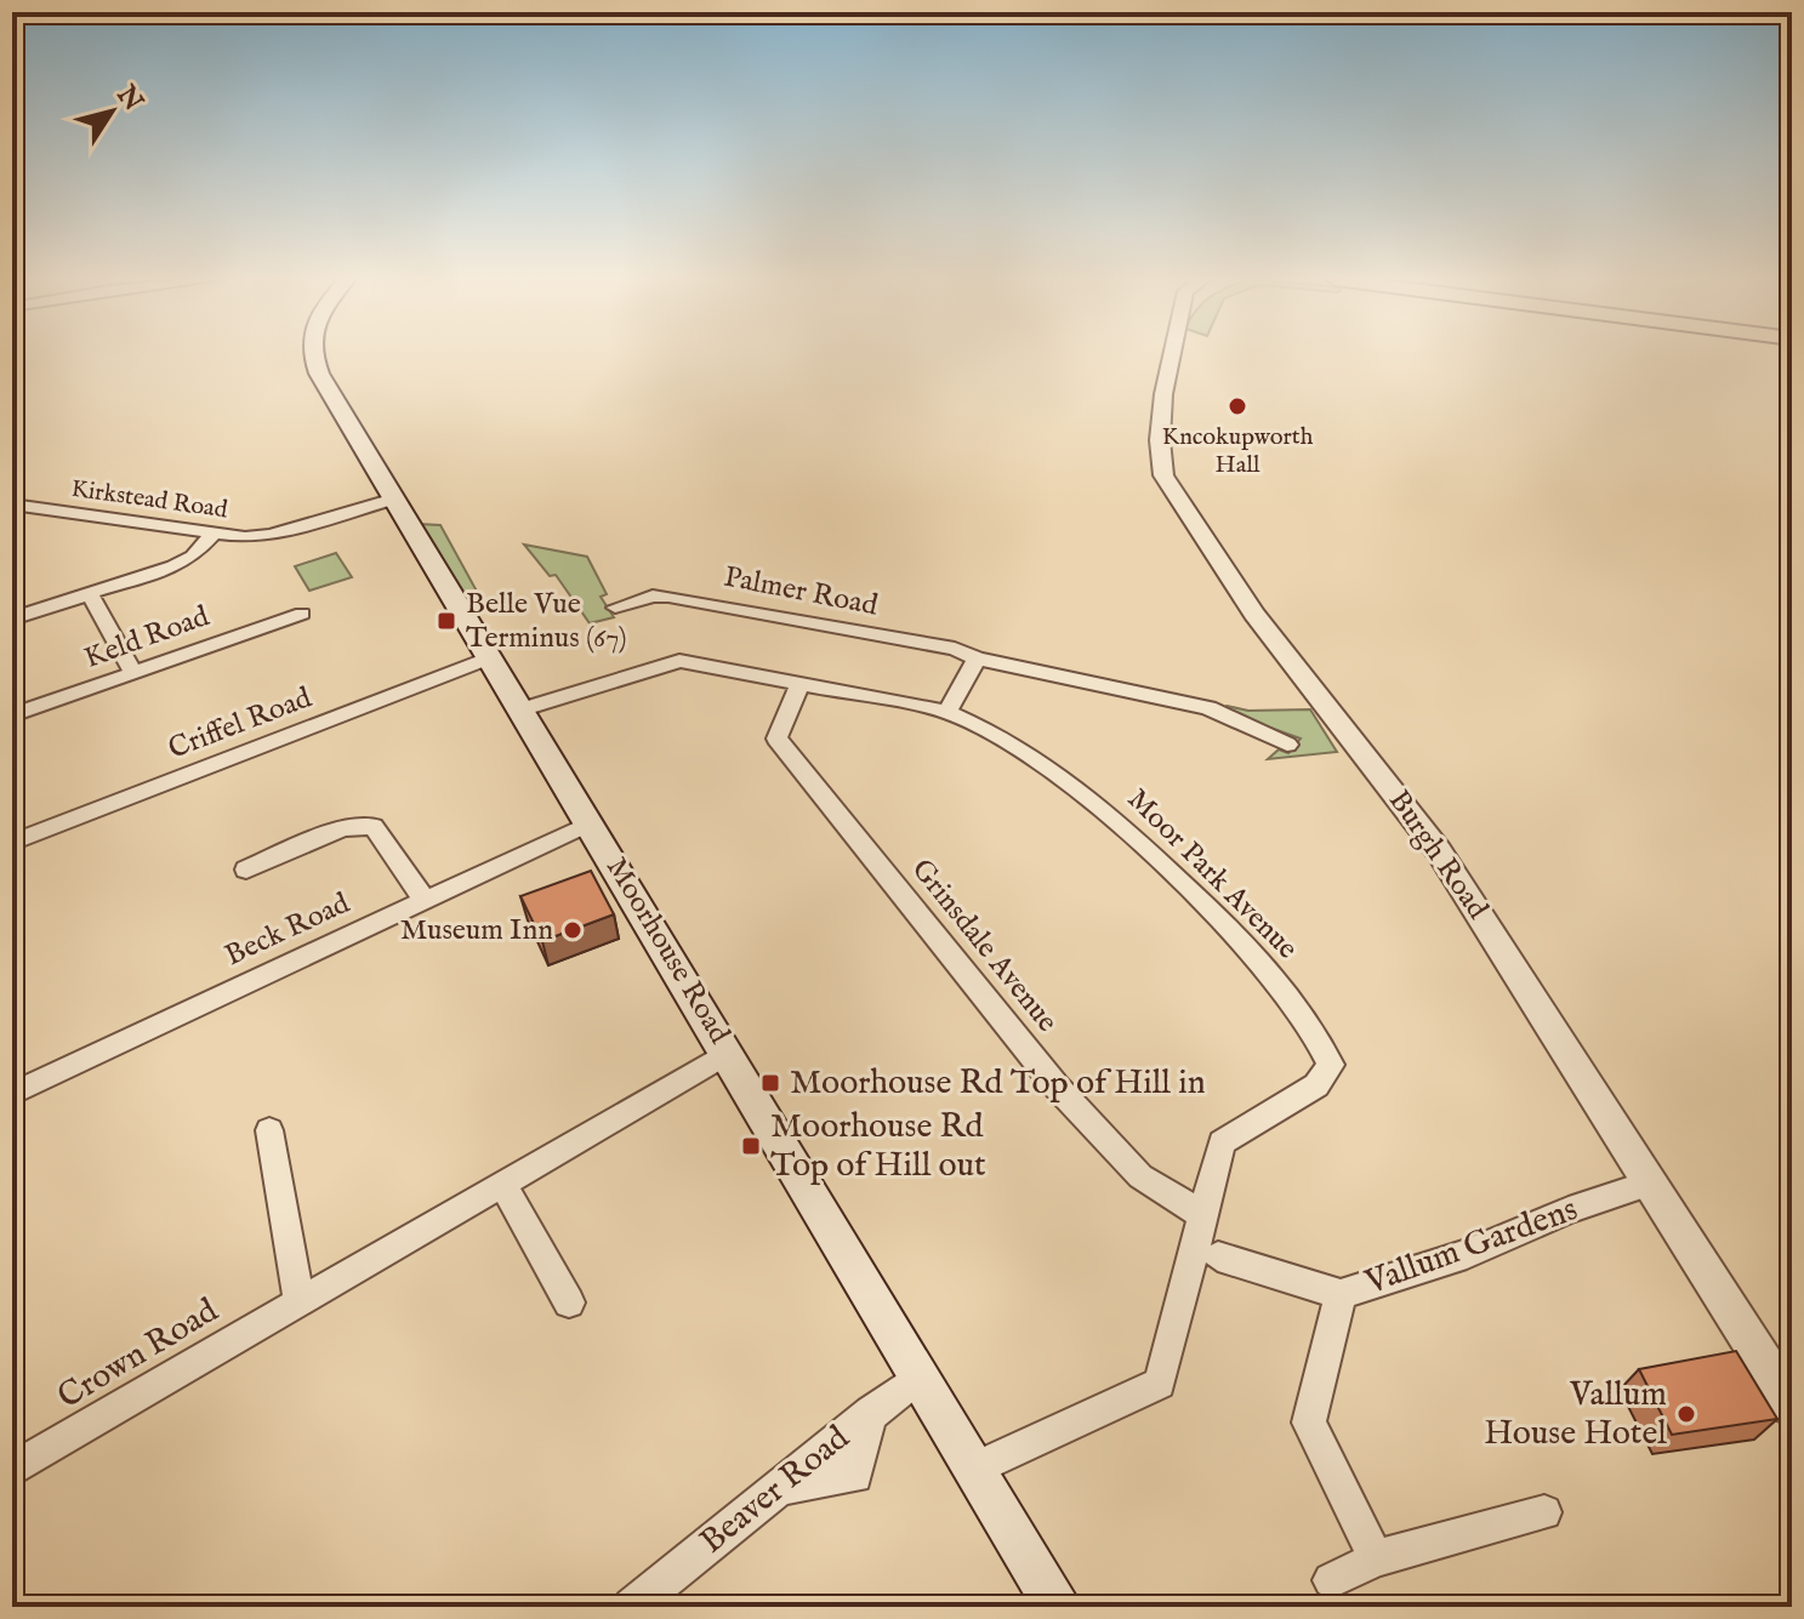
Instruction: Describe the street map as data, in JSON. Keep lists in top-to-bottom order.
{
  "streets": {
    "main road": ["Moorhouse Road"],
    "street": [
      "Kirkstead Road",
      "Palmer Road",
      "Keld Road",
      "Criffel Road",
      "Burgh Road",
      "Moor Park Avenue",
      "Beck Road",
      "Grinsdale Avenue",
      "Vallum Gardens",
      "Crown Road",
      "Beaver Road"
    ]
  },
  "crossings": [
    ["Kirkstead Road", "Moorhouse Road"],
    ["Criffel Road", "Moorhouse Road"],
    ["Burgh Road", "Vallum Gardens"],
    ["Moor Park Avenue", "Grinsdale Avenue"],
    ["Moor Park Avenue", "Moorhouse Road"],
    ["Beck Road", "Moorhouse Road"],
    ["Moorhouse Road", "Crown Road"],
    ["Moorhouse Road", "Beaver Road"]
  ],
  "places": {
    "other": ["Kncokupworth Hall", "Museum Inn", "Vallum House Hotel"],
    "transit": ["Belle Vue Terminus (67)", "Moorhouse Rd Top of Hill in", "Moorhouse Rd Top of Hill out"]
  },
  "north": "top right"
}
